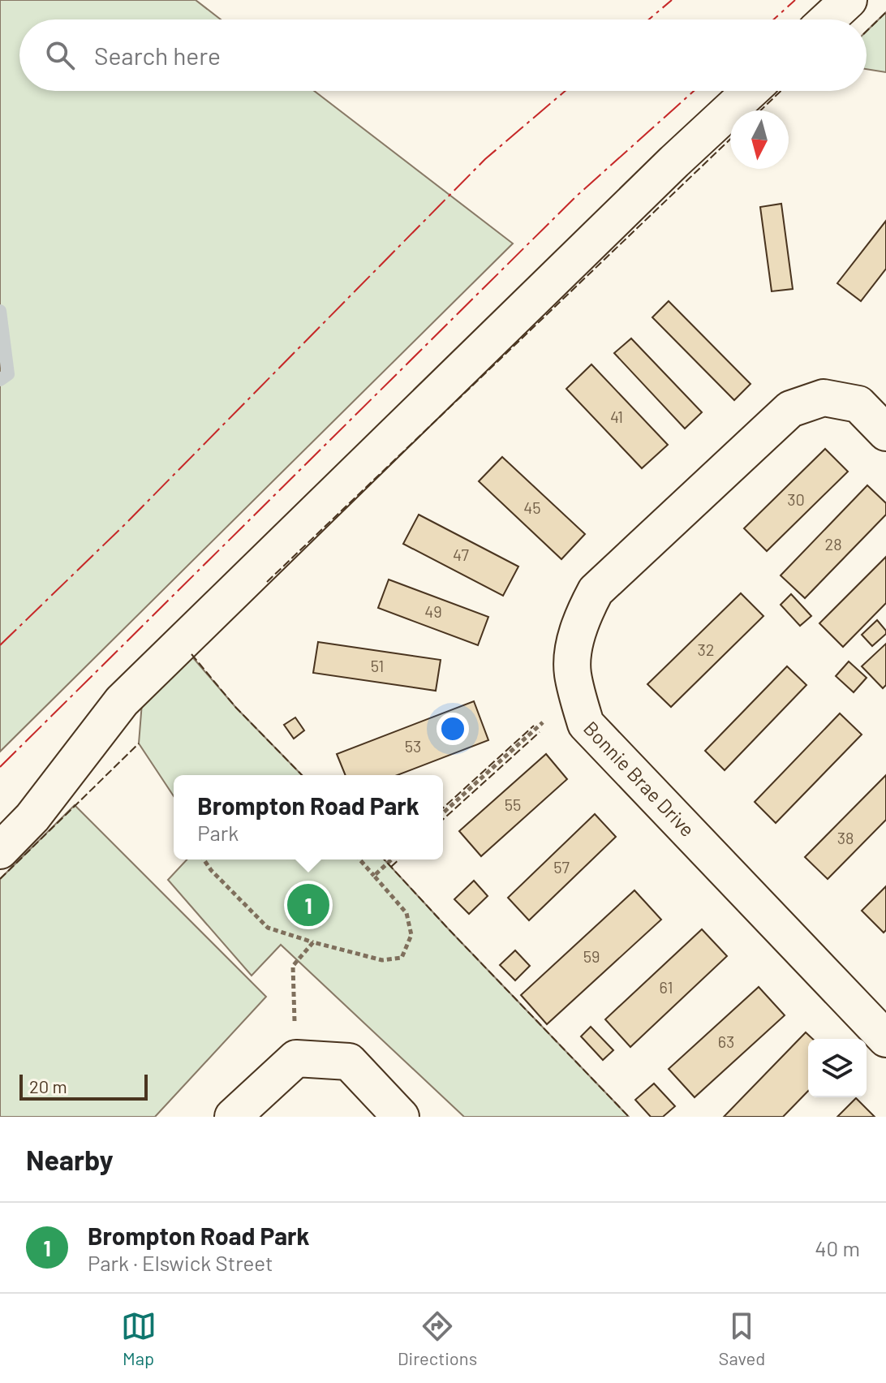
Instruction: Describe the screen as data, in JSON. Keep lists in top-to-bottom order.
{
  "streets": {
    "street": ["Bonnie Brae Drive"]
  },
  "house_numbers": [
    "41",
    "30",
    "45",
    "28",
    "47",
    "49",
    "32",
    "51",
    "53",
    "55",
    "38",
    "57",
    "59",
    "61",
    "63"
  ],
  "scale_bar": "20 m",
  "north": "bottom",
  "page": {
    "search": "Search here",
    "popup": ["Brompton Road Park", "Park"],
    "pins": "1",
    "scale": "20 m",
    "heading": "Nearby",
    "list": [
      {
        "mark": "1",
        "name": "Brompton Road Park",
        "note": "Park · Elswick Street",
        "value": "40 m"
      }
    ],
    "nav": ["Map", "Directions", "Saved"]
  }
}
